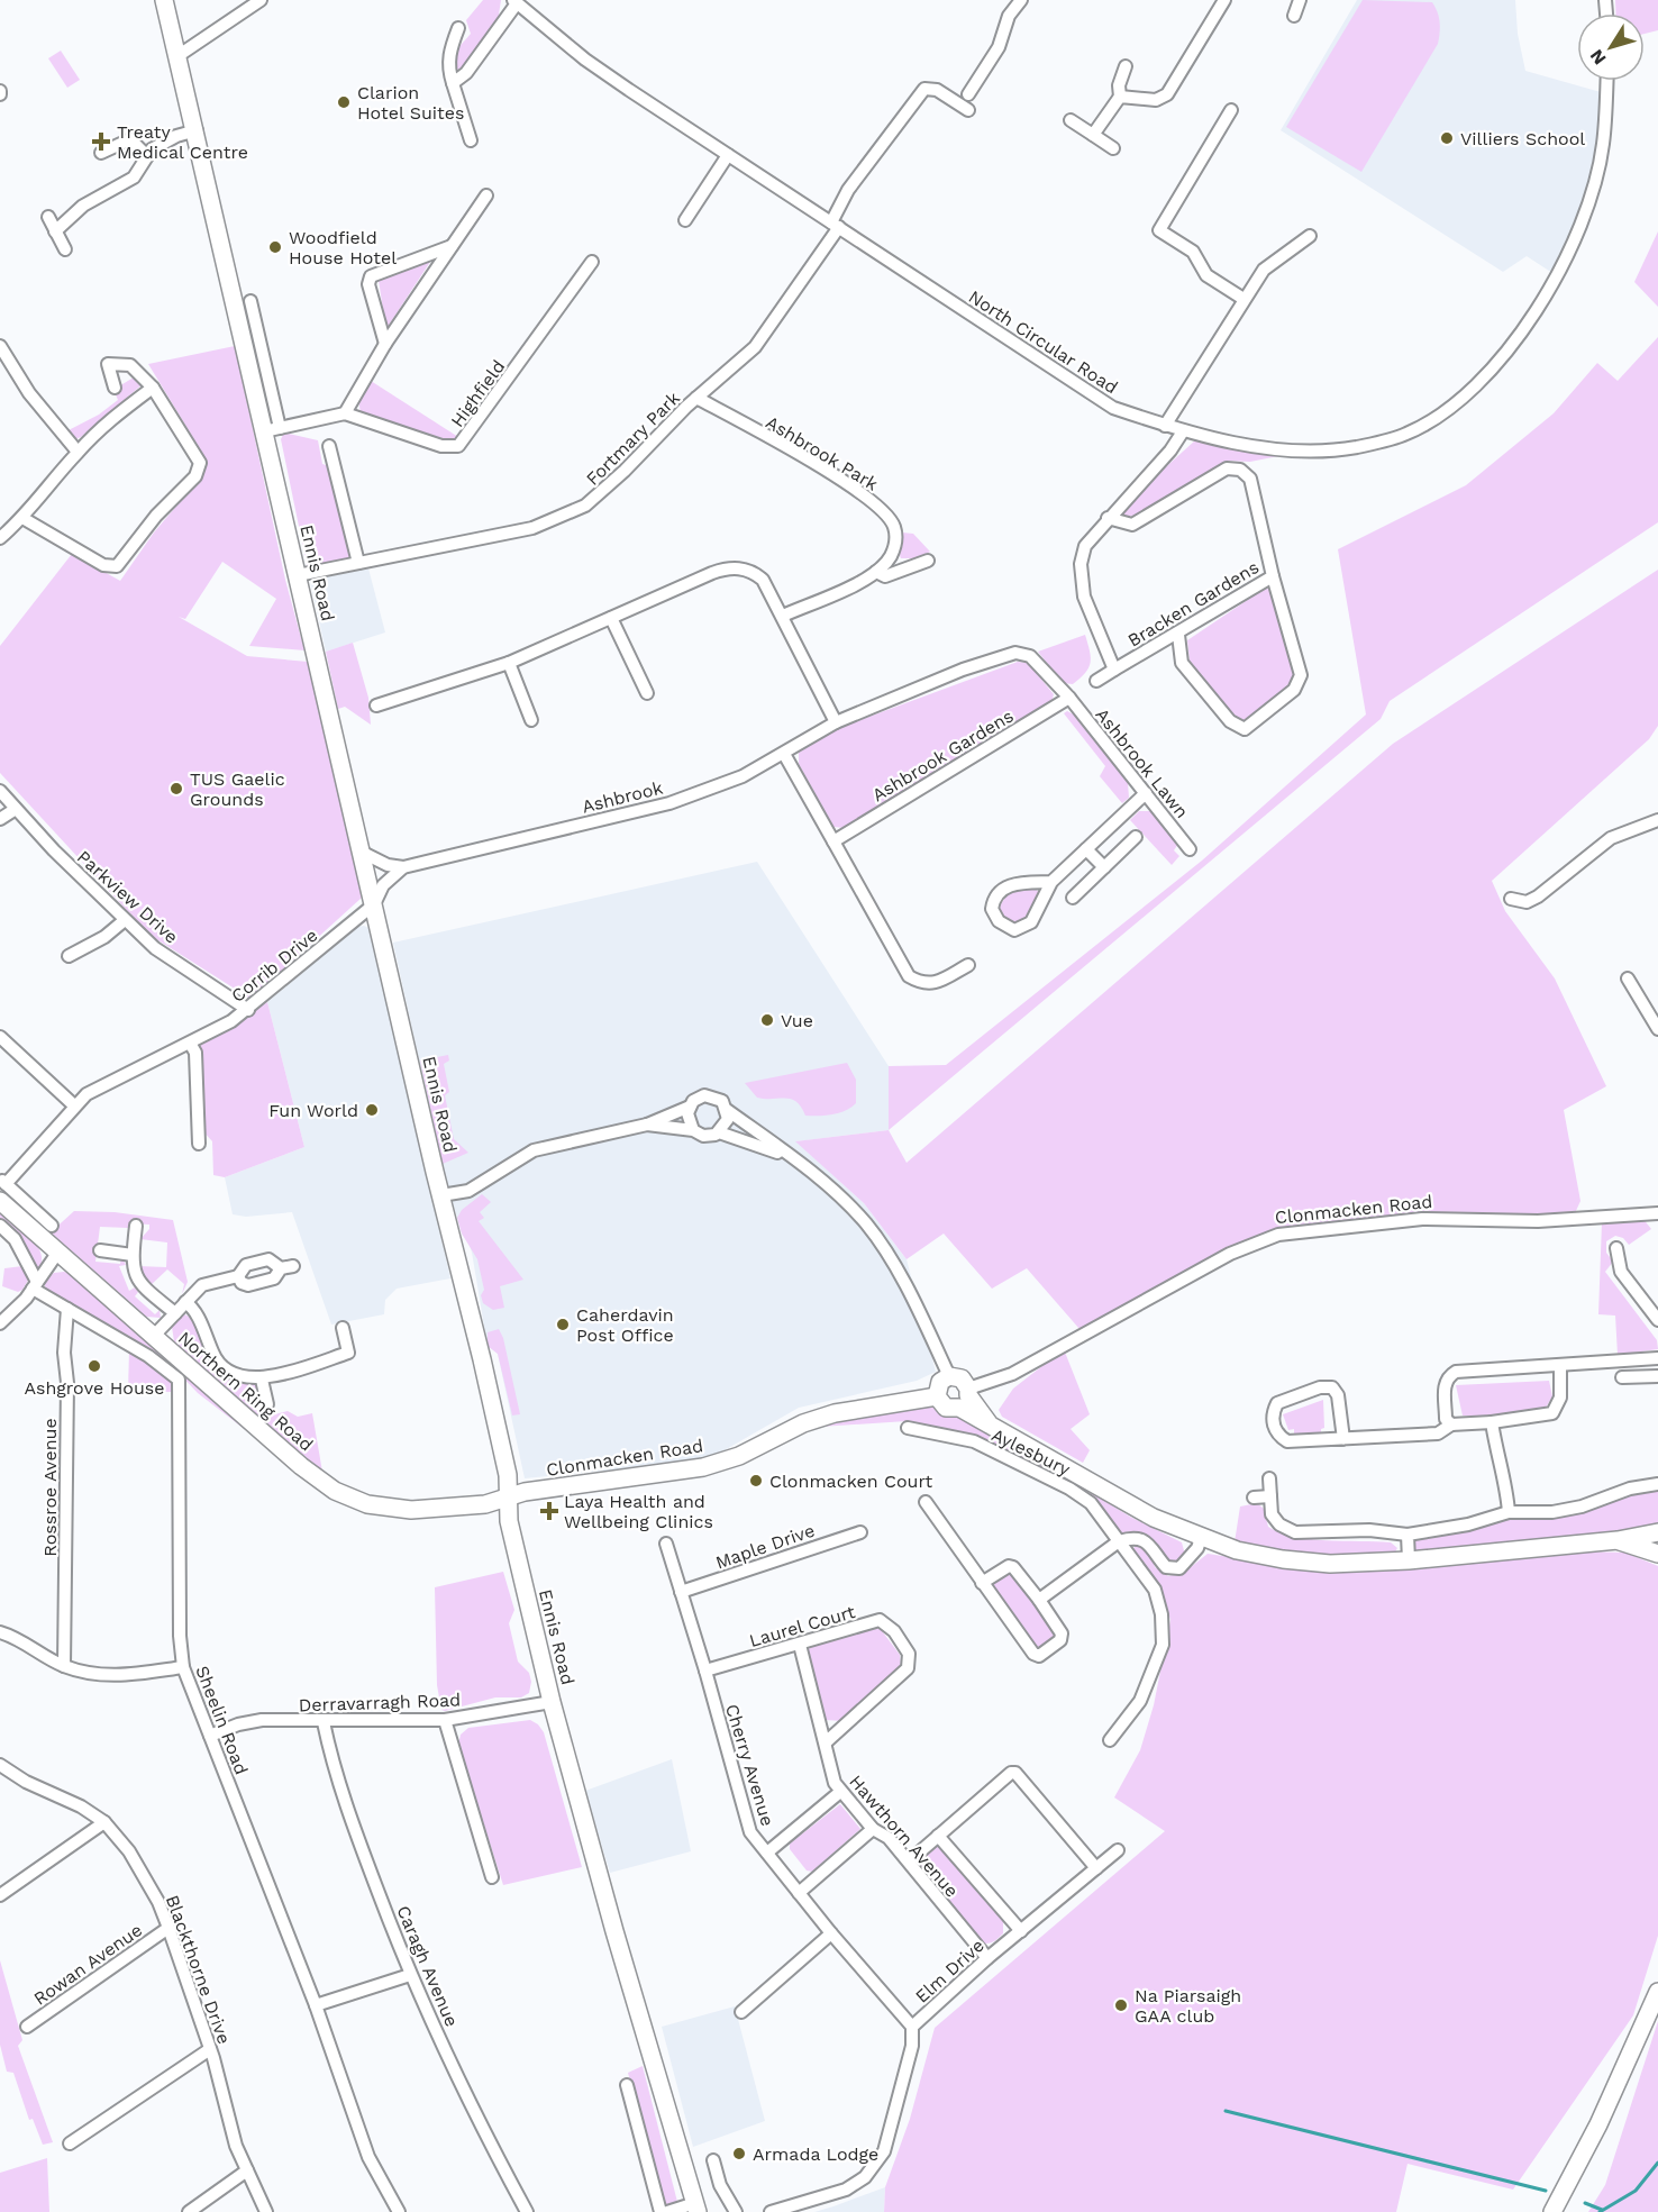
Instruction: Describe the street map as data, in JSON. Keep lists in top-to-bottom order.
{
  "streets": {
    "main road": ["Ennis Road", "Clonmacken Road", "Northern Ring Road"],
    "street": [
      "North Circular Road",
      "Highfield",
      "Fortmary Park",
      "Ashbrook Park",
      "Bracken Gardens",
      "Ashbrook Gardens",
      "Ashbrook Lawn",
      "Ashbrook",
      "Parkview Drive",
      "Corrib Drive",
      "Aylesbury",
      "Rossroe Avenue",
      "Maple Drive",
      "Laurel Court",
      "Derravarragh Road",
      "Sheelin Road",
      "Cherry Avenue",
      "Hawthorn Avenue",
      "Rowan Avenue",
      "Caragh Avenue",
      "Blackthorne Drive",
      "Elm Drive"
    ]
  },
  "crossings": [
    ["North Circular Road", "Fortmary Park"],
    ["North Circular Road", "Bracken Gardens"],
    ["Fortmary Park", "Ashbrook Park"],
    ["Fortmary Park", "Ennis Road"],
    ["Ennis Road", "Corrib Drive"],
    ["Ennis Road", "Clonmacken Road"],
    ["Ennis Road", "Northern Ring Road"],
    ["Ennis Road", "Derravarragh Road"],
    ["Ashbrook Gardens", "Ashbrook Lawn"],
    ["Ashbrook Gardens", "Ashbrook"],
    ["Ashbrook Lawn", "Ashbrook"],
    ["Parkview Drive", "Corrib Drive"],
    ["Clonmacken Road", "Northern Ring Road"],
    ["Rossroe Avenue", "Sheelin Road"],
    ["Maple Drive", "Cherry Avenue"],
    ["Laurel Court", "Cherry Avenue"],
    ["Laurel Court", "Hawthorn Avenue"],
    ["Derravarragh Road", "Sheelin Road"],
    ["Derravarragh Road", "Caragh Avenue"],
    ["Cherry Avenue", "Elm Drive"],
    ["Hawthorn Avenue", "Elm Drive"],
    ["Rowan Avenue", "Blackthorne Drive"]
  ],
  "places": {
    "other": [
      "Clarion Hotel Suites",
      "Villiers School",
      "Woodfield House Hotel",
      "TUS Gaelic Grounds",
      "Vue",
      "Fun World",
      "Caherdavin Post Office",
      "Ashgrove House",
      "Clonmacken Court",
      "Na Piarsaigh GAA club",
      "Armada Lodge"
    ],
    "health": ["Treaty Medical Centre", "Laya Health and Wellbeing Clinics"]
  },
  "north": "bottom left"
}
